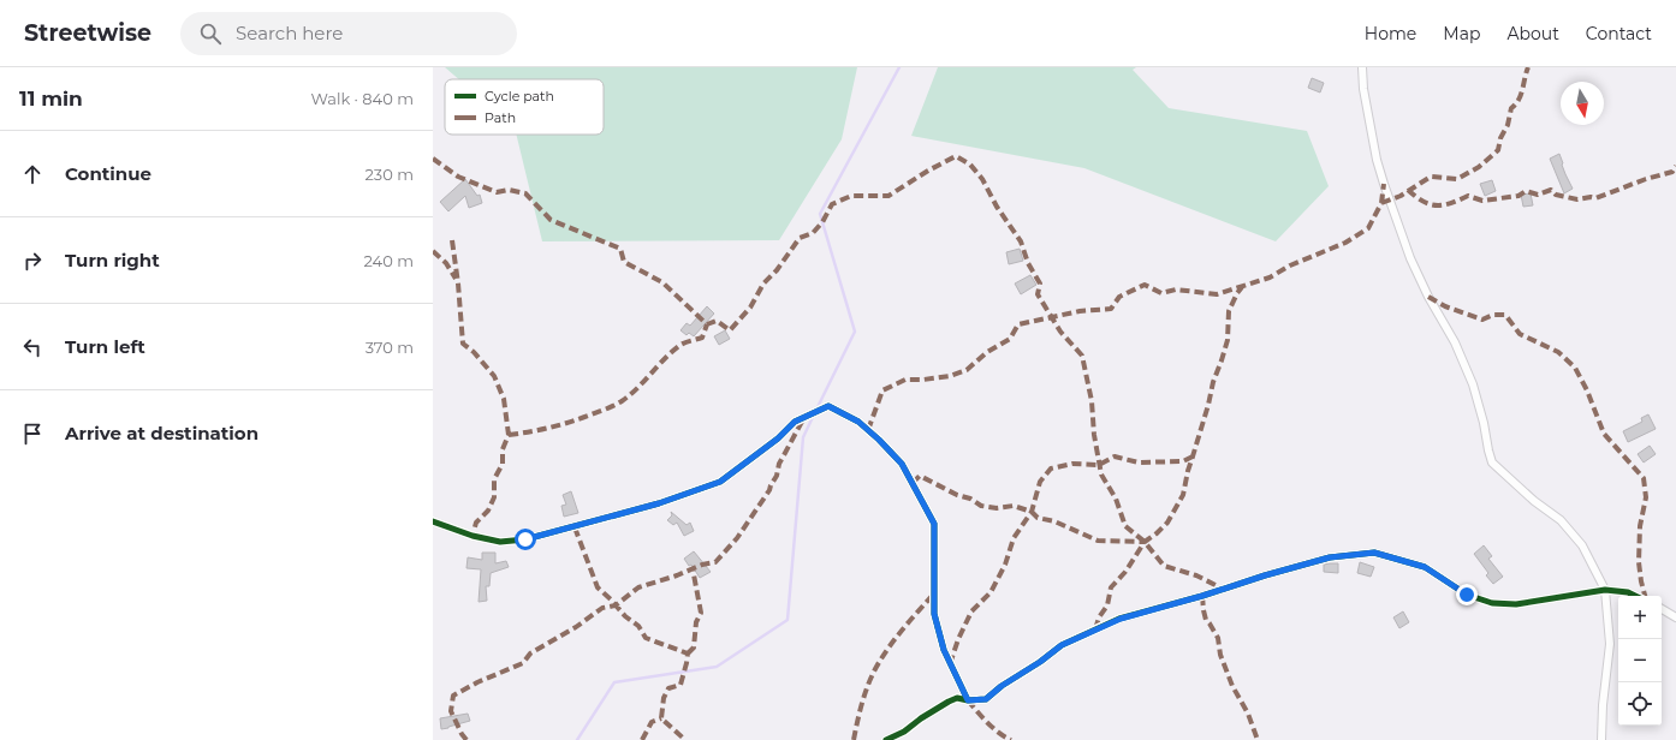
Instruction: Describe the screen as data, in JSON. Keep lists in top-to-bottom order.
{
  "legend": ["Cycle path", "Path"],
  "north": "bottom",
  "page": {
    "header": "Streetwise",
    "search": "Search here",
    "nav": [
      "Home",
      "Map",
      "About",
      "Contact"
    ],
    "heading": ["11 min", "Walk · 840 m"],
    "list": [
      ["Continue", "230 m"],
      ["Turn right", "240 m"],
      ["Turn left", "370 m"],
      "Arrive at destination"
    ],
    "map_buttons": ["+", "−"]
  }
}
